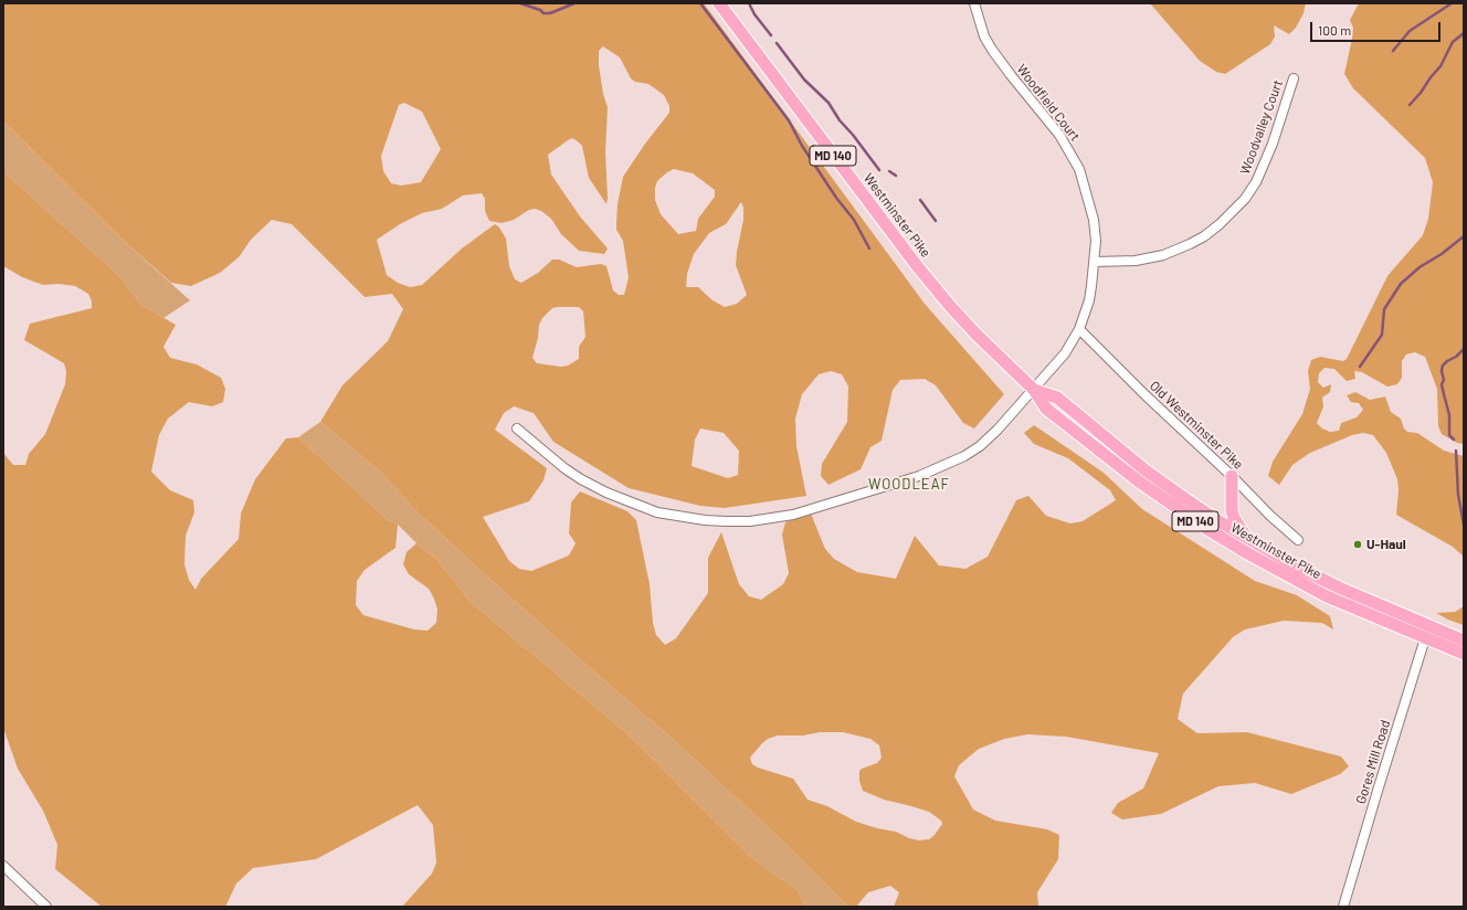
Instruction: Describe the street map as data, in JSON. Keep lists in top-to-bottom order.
{
  "streets": {
    "highway": ["MD 140", "Westminster Pike"],
    "street": [
      "Woodfield Court",
      "Woodvalley Court",
      "Old Westminster Pike",
      "Gores Mill Road"
    ]
  },
  "crossings": [
    ["Woodfield Court", "Woodvalley Court"],
    ["Woodfield Court", "Westminster Pike"],
    ["Woodfield Court", "Old Westminster Pike"],
    ["Westminster Pike", "Gores Mill Road"]
  ],
  "districts": ["WOODLEAF"],
  "places": ["U-Haul"],
  "scale_bar": "100 m"
}
